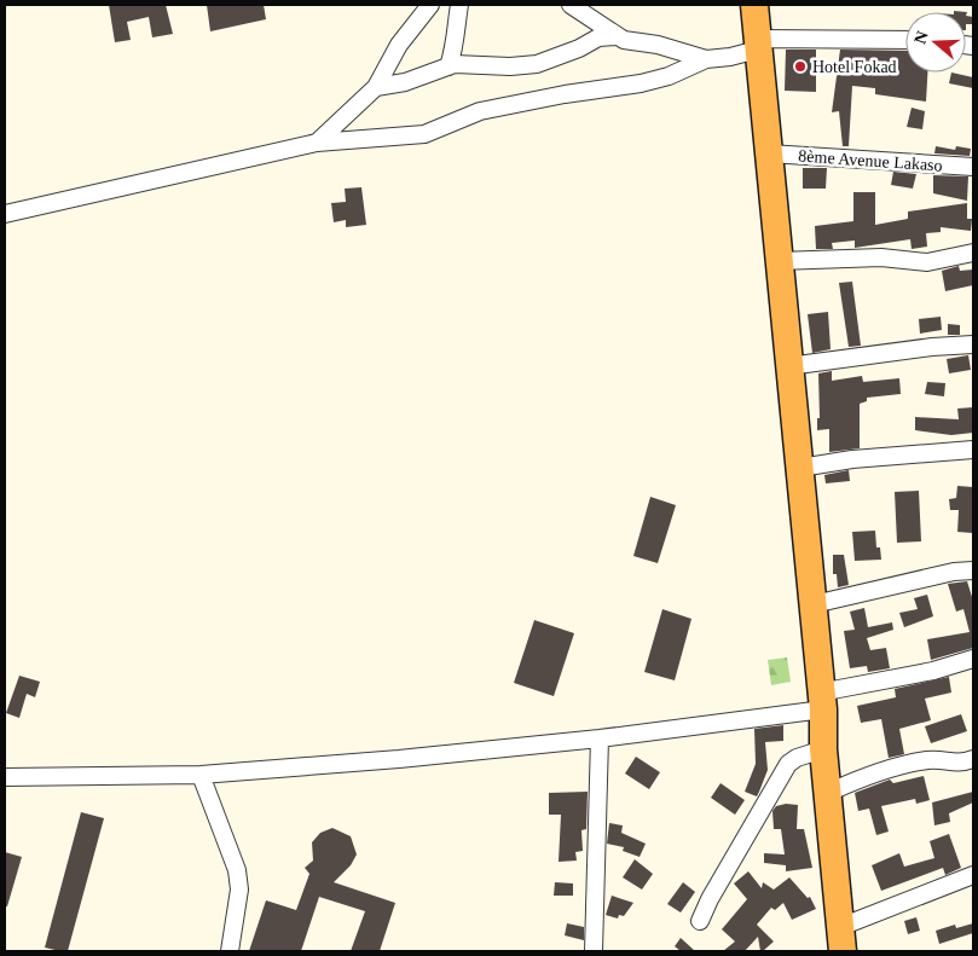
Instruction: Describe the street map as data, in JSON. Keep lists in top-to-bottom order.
{
  "streets": {
    "street": ["8ème Avenue Lakaso"]
  },
  "places": ["Hotel Fokad"],
  "north": "left"
}
